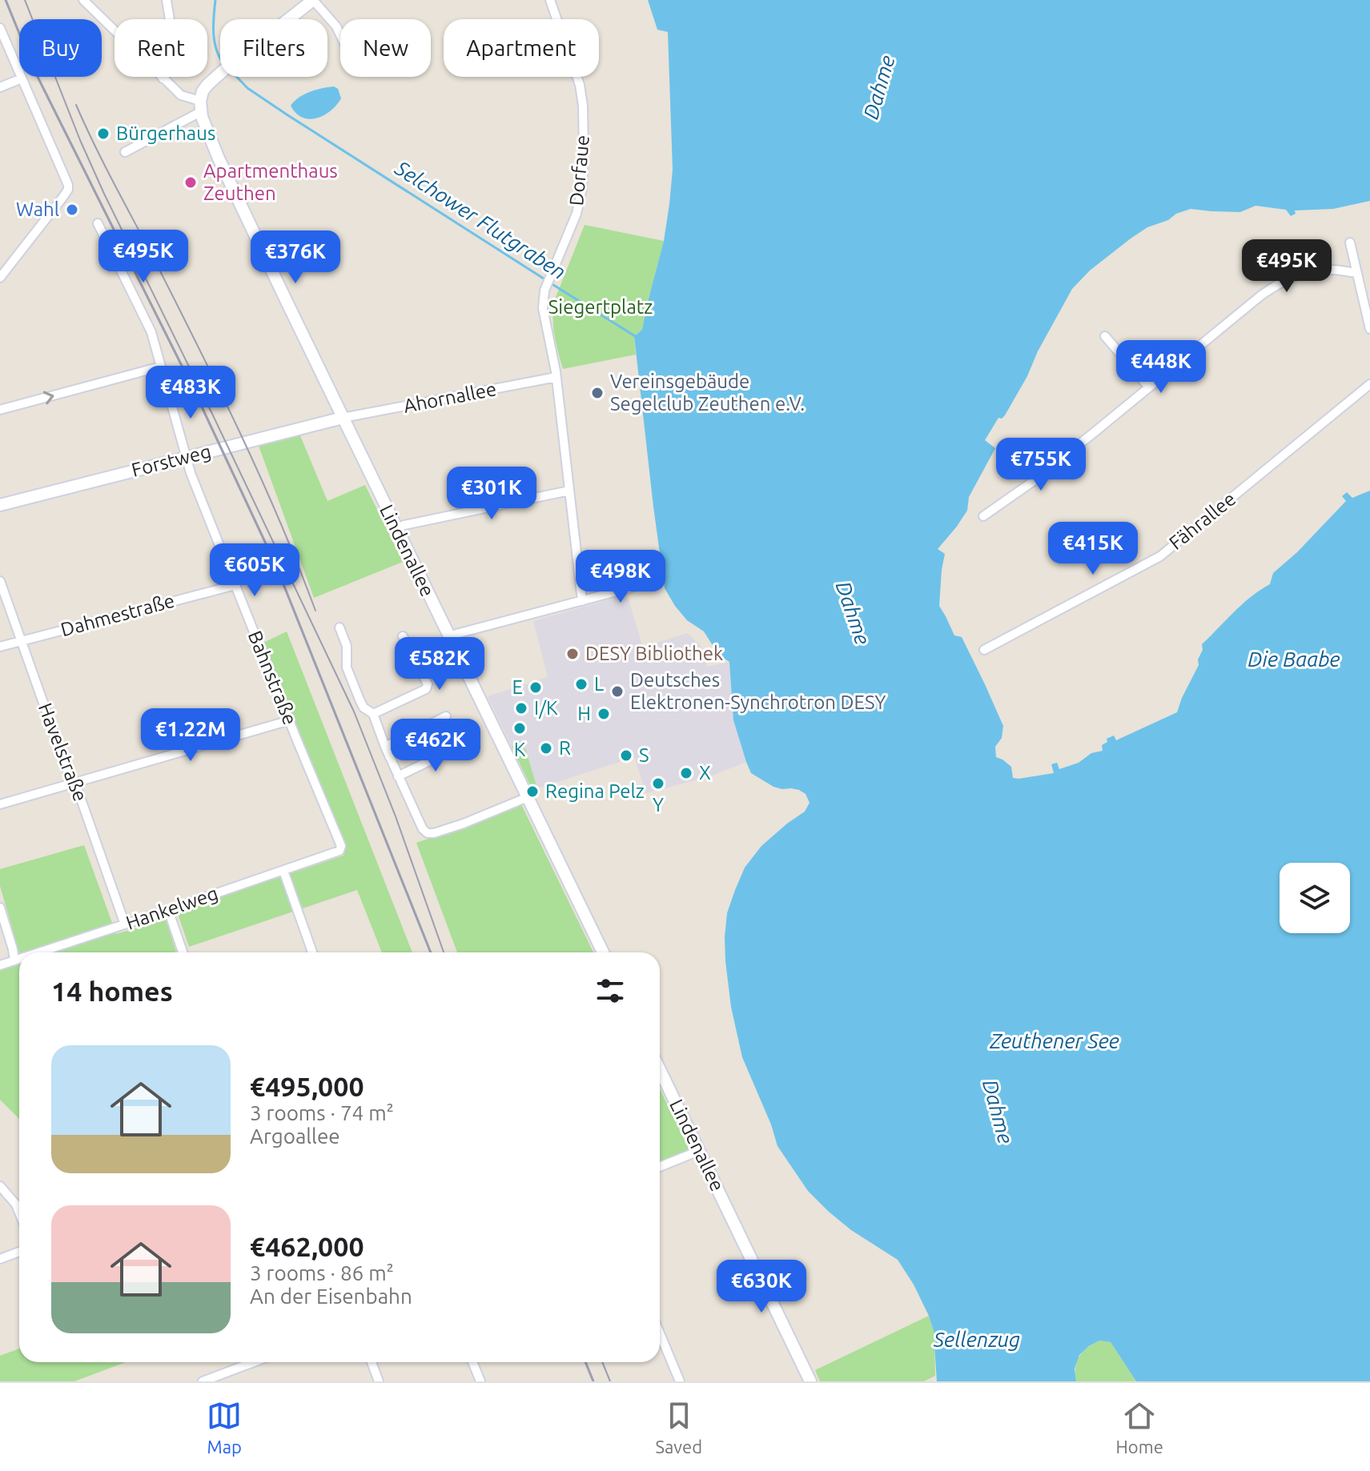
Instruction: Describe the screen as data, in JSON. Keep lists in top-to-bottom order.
{
  "streets": {
    "main road": ["Forstweg", "Lindenallee"],
    "street": [
      "Dorfaue",
      "Ahornallee",
      "Fährallee",
      "Dahmestraße",
      "Bahnstraße",
      "Havelstraße",
      "Hankelweg"
    ]
  },
  "crossings": [
    ["Dorfaue", "Ahornallee"],
    ["Ahornallee", "Forstweg"],
    ["Ahornallee", "Lindenallee"],
    ["Forstweg", "Lindenallee"],
    ["Forstweg", "Bahnstraße"],
    ["Dahmestraße", "Bahnstraße"],
    ["Dahmestraße", "Havelstraße"],
    ["Bahnstraße", "Hankelweg"],
    ["Havelstraße", "Hankelweg"]
  ],
  "water": [
    "Dahme",
    "Selchower Flutgraben",
    "Die Baabe",
    "Zeuthener See",
    "Sellenzug"
  ],
  "parks": ["Siegertplatz"],
  "places": [
    "Bürgerhaus",
    "Apartmenthaus Zeuthen",
    "Wahl",
    "Vereinsgebäude Segelclub Zeuthen e.V.",
    "DESY Bibliothek",
    "L",
    "E",
    "Deutsches Elektronen-Synchrotron DESY",
    "I/K",
    "H",
    "K",
    "R",
    "S",
    "X",
    "Y",
    "Regina Pelz"
  ],
  "page": {
    "chip": [
      "Buy",
      "Rent",
      "Filters",
      "New",
      "Apartment"
    ],
    "price": [
      "€495K",
      "€376K",
      "€495K",
      "€448K",
      "€483K",
      "€755K",
      "€301K",
      "€415K",
      "€605K",
      "€498K",
      "€582K",
      "€1.22M",
      "€462K",
      "€630K"
    ],
    "heading": "14 homes",
    "list": [
      {
        "name": "€495,000",
        "note": "3 rooms · 74 m² · Argoallee"
      },
      {
        "name": "€462,000",
        "note": "3 rooms · 86 m² · An der Eisenbahn"
      }
    ],
    "tabs": ["Map", "Saved", "Home"]
  }
}
